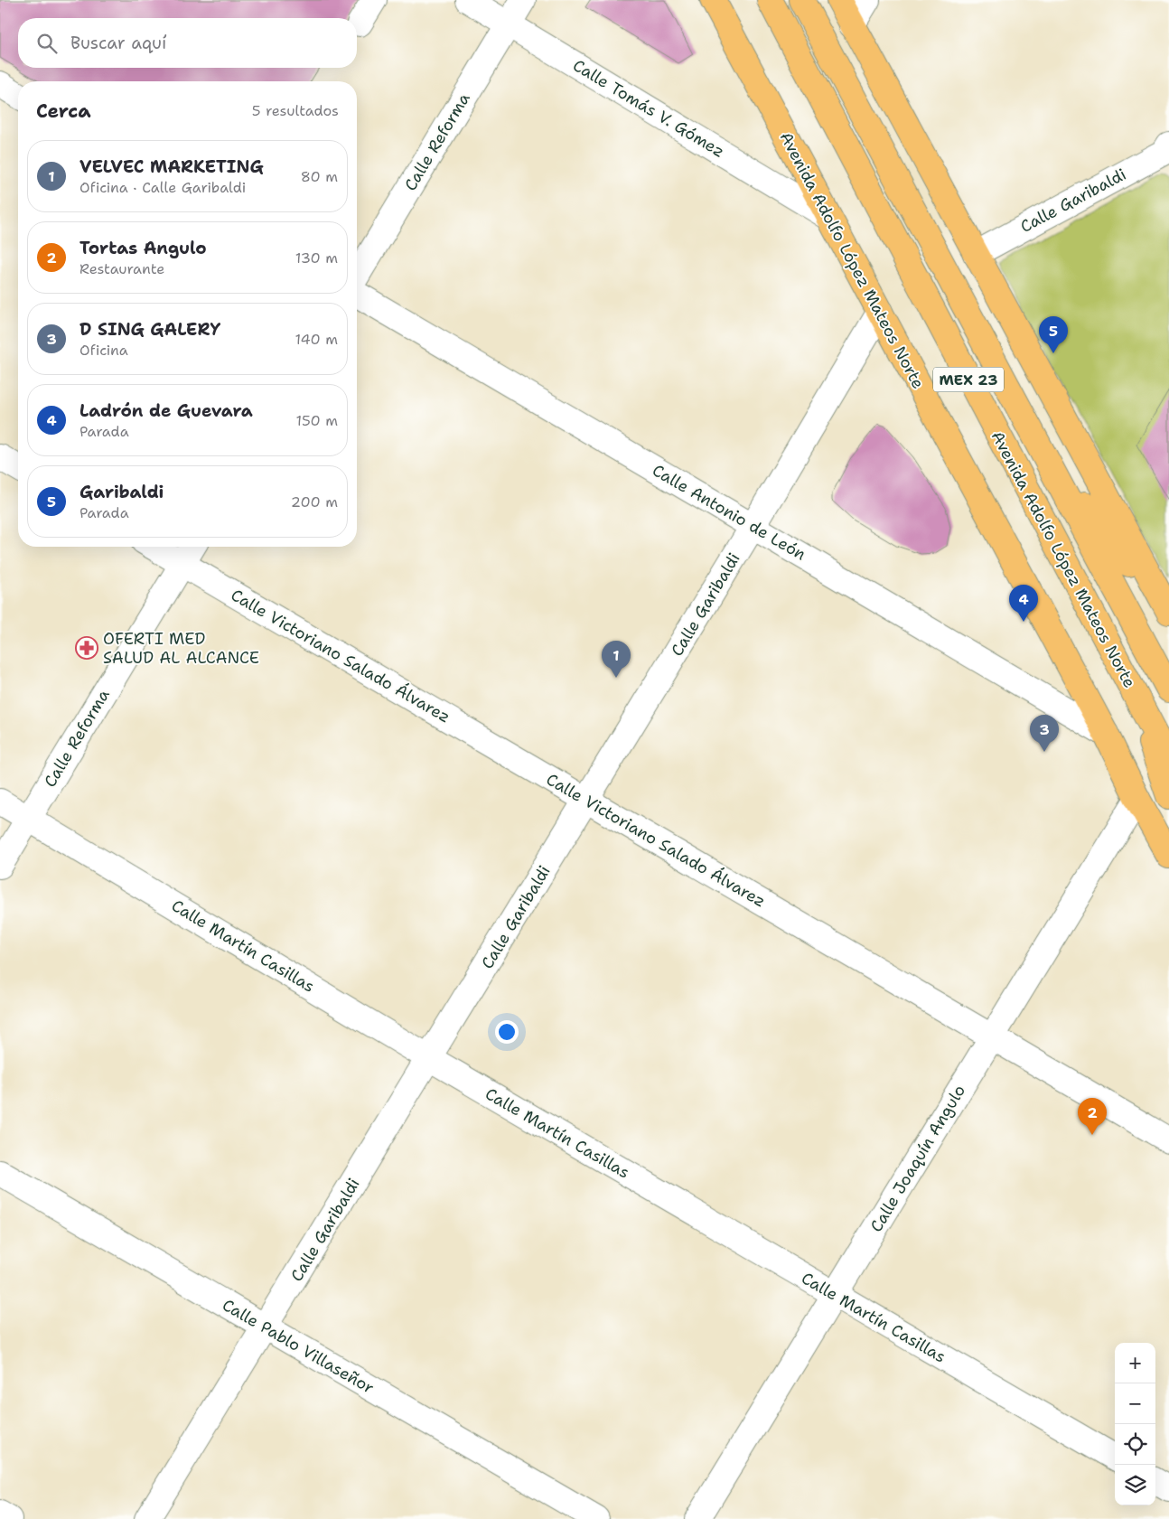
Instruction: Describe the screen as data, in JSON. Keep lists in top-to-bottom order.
{
  "streets": {
    "main road": ["Avenida Adolfo López Mateos Norte", "MEX 23"],
    "street": [
      "Calle Tomás V. Gómez",
      "Calle Reforma",
      "Calle Garibaldi",
      "Calle Antonio de León",
      "Calle Victoriano Salado Álvarez",
      "Calle Martín Casillas",
      "Calle Joaquín Angulo",
      "Calle Pablo Villaseñor"
    ]
  },
  "crossings": [
    ["Calle Tomás V. Gómez", "Calle Reforma"],
    ["Calle Tomás V. Gómez", "Avenida Adolfo López Mateos Norte"],
    ["Calle Reforma", "Calle Victoriano Salado Álvarez"],
    ["Calle Reforma", "Calle Martín Casillas"],
    ["Calle Garibaldi", "Avenida Adolfo López Mateos Norte"],
    ["Calle Garibaldi", "Calle Antonio de León"],
    ["Calle Garibaldi", "Calle Victoriano Salado Álvarez"],
    ["Calle Garibaldi", "Calle Martín Casillas"],
    ["Calle Garibaldi", "Calle Pablo Villaseñor"],
    ["Avenida Adolfo López Mateos Norte", "Calle Antonio de León"],
    ["Avenida Adolfo López Mateos Norte", "Calle Joaquín Angulo"],
    ["Calle Victoriano Salado Álvarez", "Calle Joaquín Angulo"],
    ["Calle Martín Casillas", "Calle Joaquín Angulo"]
  ],
  "places": {
    "pharmacy": ["OFERTI MED SALUD AL ALCANCE"]
  },
  "page": {
    "search": "Buscar aquí",
    "heading": ["Cerca", "5 resultados"],
    "list": [
      {
        "mark": "1",
        "name": "VELVEC MARKETING",
        "note": "Oficina · Calle Garibaldi",
        "value": "80 m"
      },
      {
        "mark": "2",
        "name": "Tortas Angulo",
        "note": "Restaurante",
        "value": "130 m"
      },
      {
        "mark": "3",
        "name": "D SING GALERY",
        "note": "Oficina",
        "value": "140 m"
      },
      {
        "mark": "4",
        "name": "Ladrón de Guevara",
        "note": "Parada",
        "value": "150 m"
      },
      {
        "mark": "5",
        "name": "Garibaldi",
        "note": "Parada",
        "value": "200 m"
      }
    ],
    "pins": [
      "5",
      "4",
      "1",
      "3",
      "2"
    ],
    "map_buttons": ["+", "−"]
  }
}
